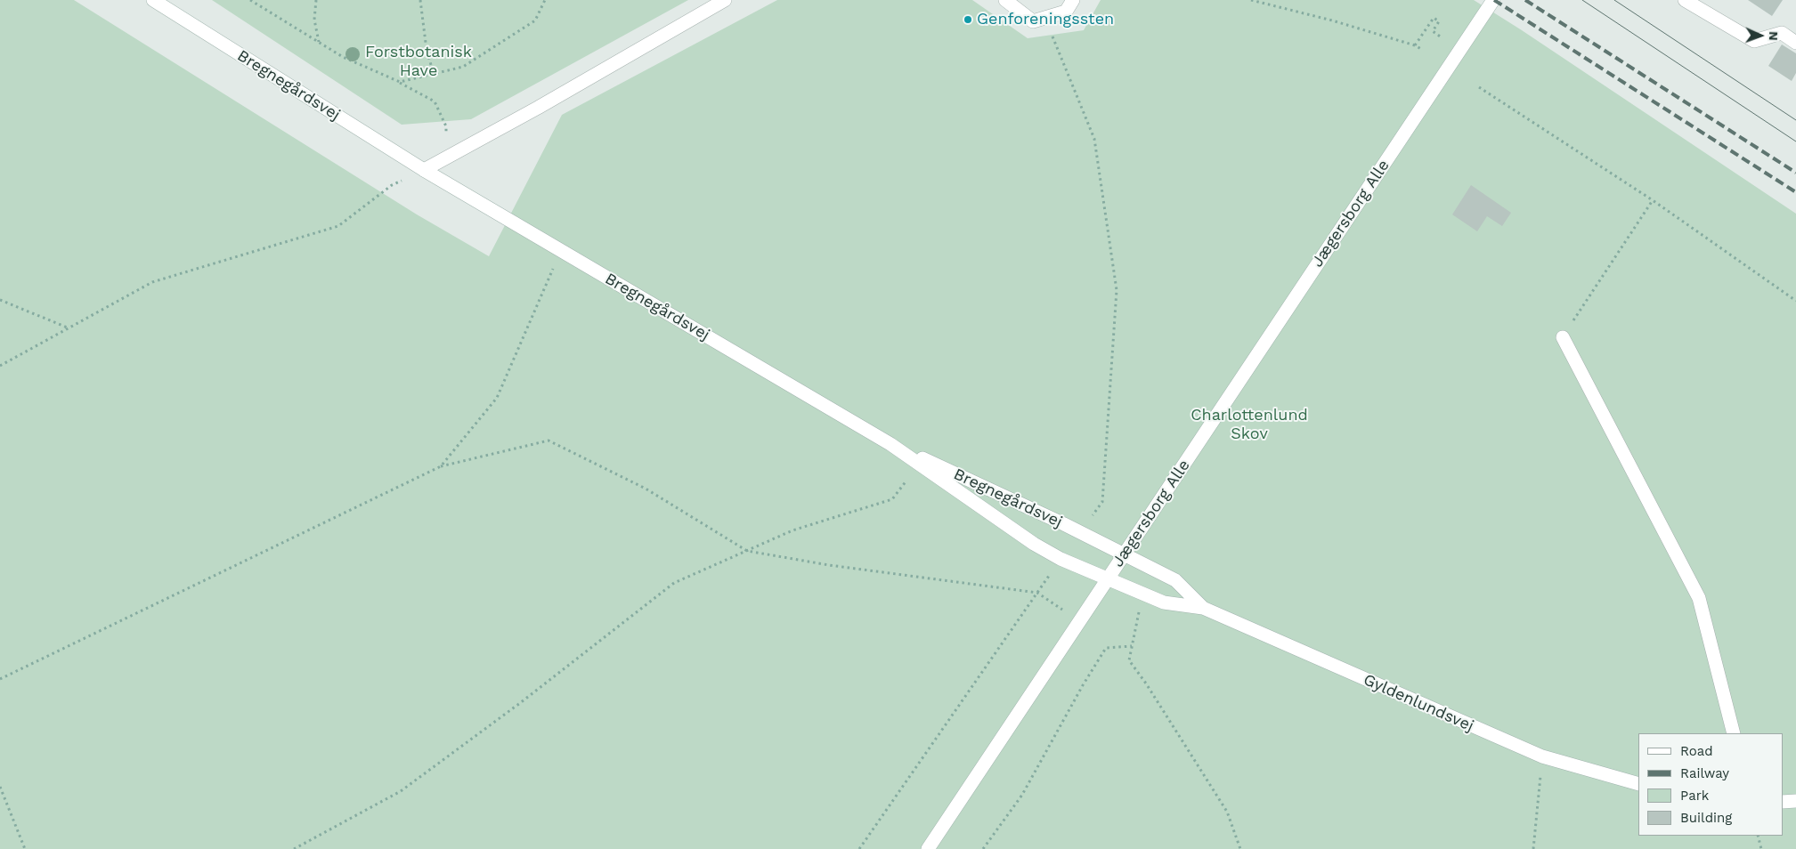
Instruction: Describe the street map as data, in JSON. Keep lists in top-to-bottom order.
{
  "streets": {
    "street": ["Bregnegårdsvej", "Jægersborg Alle", "Gyldenlundsvej"]
  },
  "crossings": [
    ["Bregnegårdsvej", "Jægersborg Alle"],
    ["Bregnegårdsvej", "Gyldenlundsvej"],
    ["Jægersborg Alle", "Gyldenlundsvej"]
  ],
  "parks": ["Forstbotanisk Have", "Charlottenlund Skov"],
  "places": ["Genforeningssten"],
  "legend": [
    "Road",
    "Railway",
    "Park",
    "Building"
  ],
  "north": "right"
}
